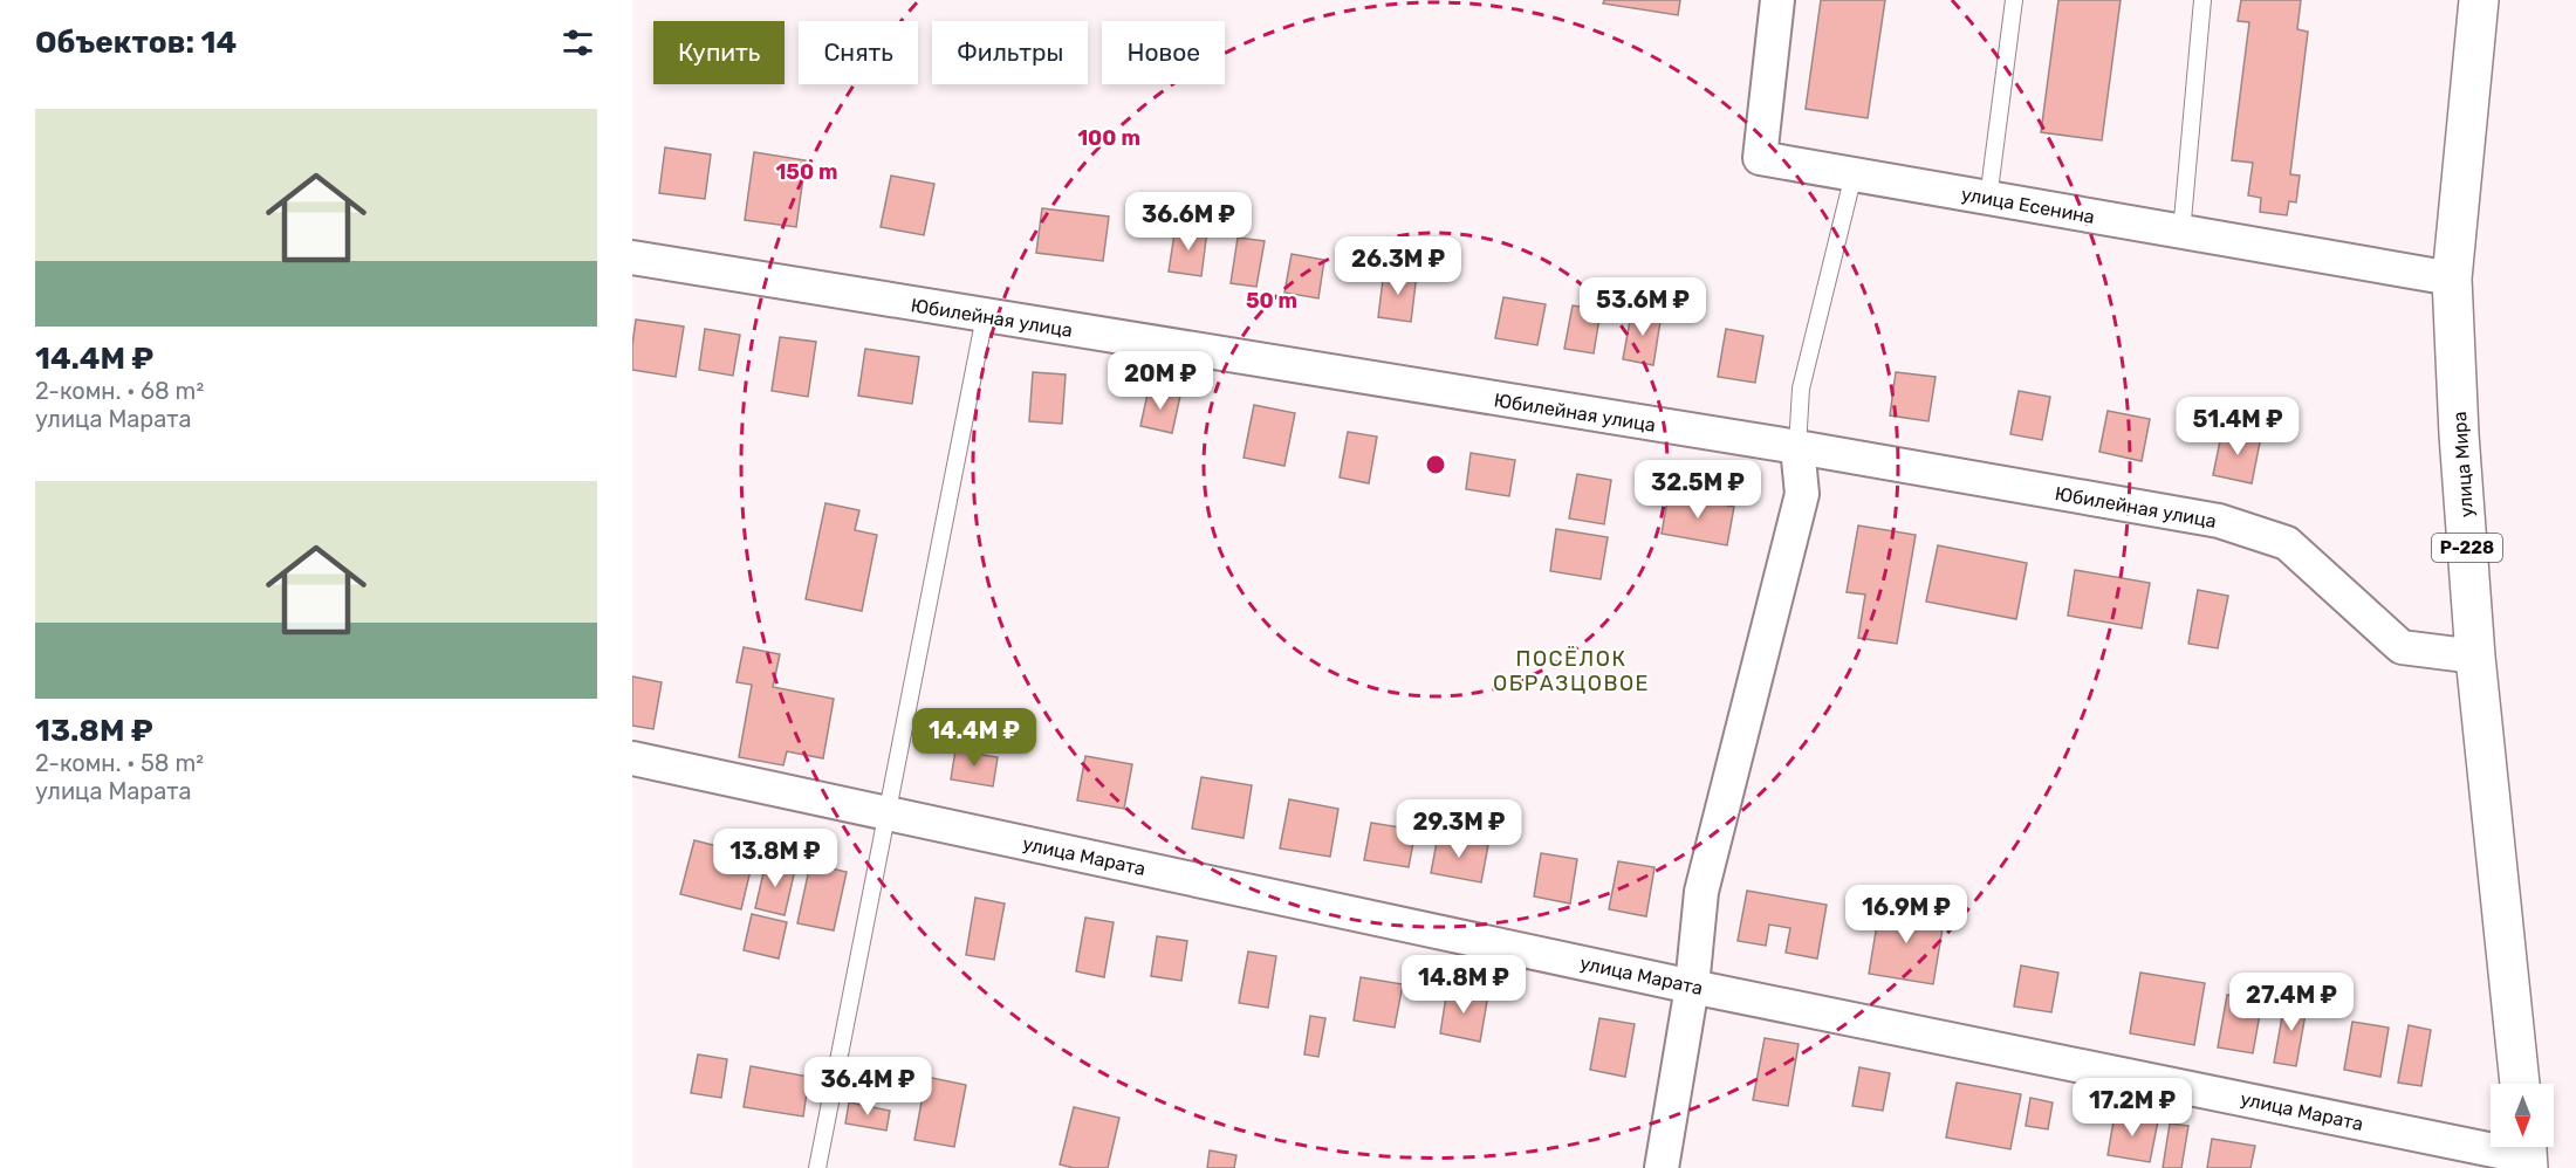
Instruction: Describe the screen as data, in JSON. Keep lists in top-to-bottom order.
{
  "streets": {
    "main road": ["улица Мира", "Р-228"],
    "street": ["улица Есенина", "Юбилейная улица", "улица Марата"]
  },
  "crossings": [
    ["улица Есенина", "улица Мира"],
    ["Юбилейная улица", "улица Мира"]
  ],
  "districts": ["ПОСЁЛОК ОБРАЗЦОВОЕ"],
  "north": "bottom",
  "page": {
    "heading": "Объектов: 14",
    "chip": [
      "Купить",
      "Снять",
      "Фильтры",
      "Новое"
    ],
    "list": [
      {
        "name": "14.4M ₽",
        "note": "2-комн. · 68 m² · улица Марата"
      },
      {
        "name": "13.8M ₽",
        "note": "2-комн. · 58 m² · улица Марата"
      }
    ],
    "price": [
      "36.6M ₽",
      "26.3M ₽",
      "53.6M ₽",
      "20M ₽",
      "51.4M ₽",
      "32.5M ₽",
      "14.4M ₽",
      "29.3M ₽",
      "13.8M ₽",
      "16.9M ₽",
      "14.8M ₽",
      "27.4M ₽",
      "36.4M ₽",
      "17.2M ₽"
    ]
  },
  "rings": ["100 m", "150 m", "50 m"]
}
